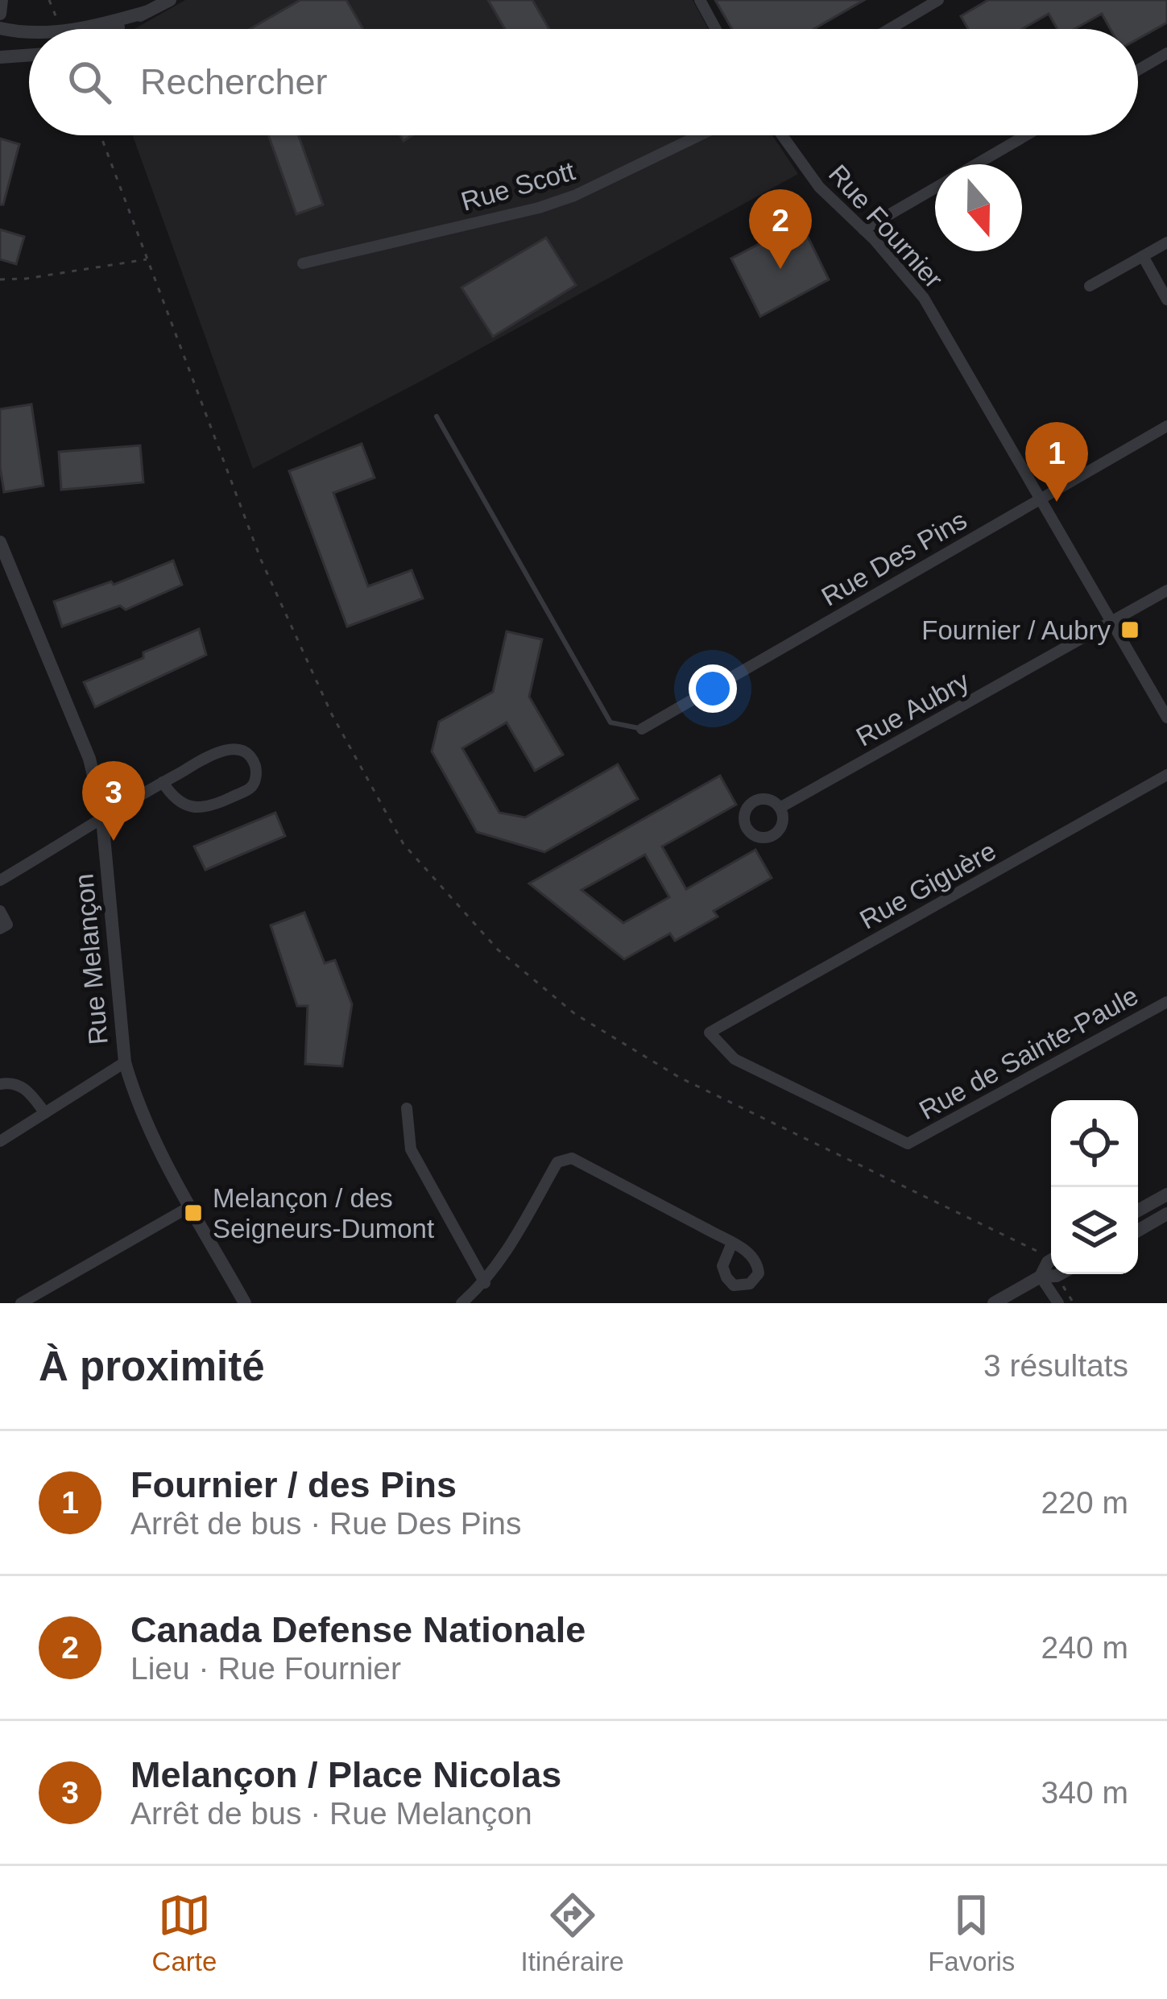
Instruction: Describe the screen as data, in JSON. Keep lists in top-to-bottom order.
{
  "streets": {
    "street": [
      "Rue Scott",
      "Rue Fournier",
      "Rue Des Pins",
      "Rue Aubry",
      "Rue Giguère",
      "Rue Melançon",
      "Rue de Sainte-Paule"
    ]
  },
  "crossings": [
    ["Rue Fournier", "Rue Des Pins"],
    ["Rue Fournier", "Rue Aubry"],
    ["Rue Giguère", "Rue de Sainte-Paule"]
  ],
  "places": {
    "transit": ["Fournier / Aubry", "Melançon / des Seigneurs-Dumont"]
  },
  "north": "bottom",
  "page": {
    "search": "Rechercher",
    "pins": ["2", "1", "3"],
    "heading": ["À proximité", "3 résultats"],
    "list": [
      {
        "mark": "1",
        "name": "Fournier / des Pins",
        "note": "Arrêt de bus · Rue Des Pins",
        "value": "220 m"
      },
      {
        "mark": "2",
        "name": "Canada Defense Nationale",
        "note": "Lieu · Rue Fournier",
        "value": "240 m"
      },
      {
        "mark": "3",
        "name": "Melançon / Place Nicolas",
        "note": "Arrêt de bus · Rue Melançon",
        "value": "340 m"
      }
    ],
    "nav": ["Carte", "Itinéraire", "Favoris"]
  }
}
